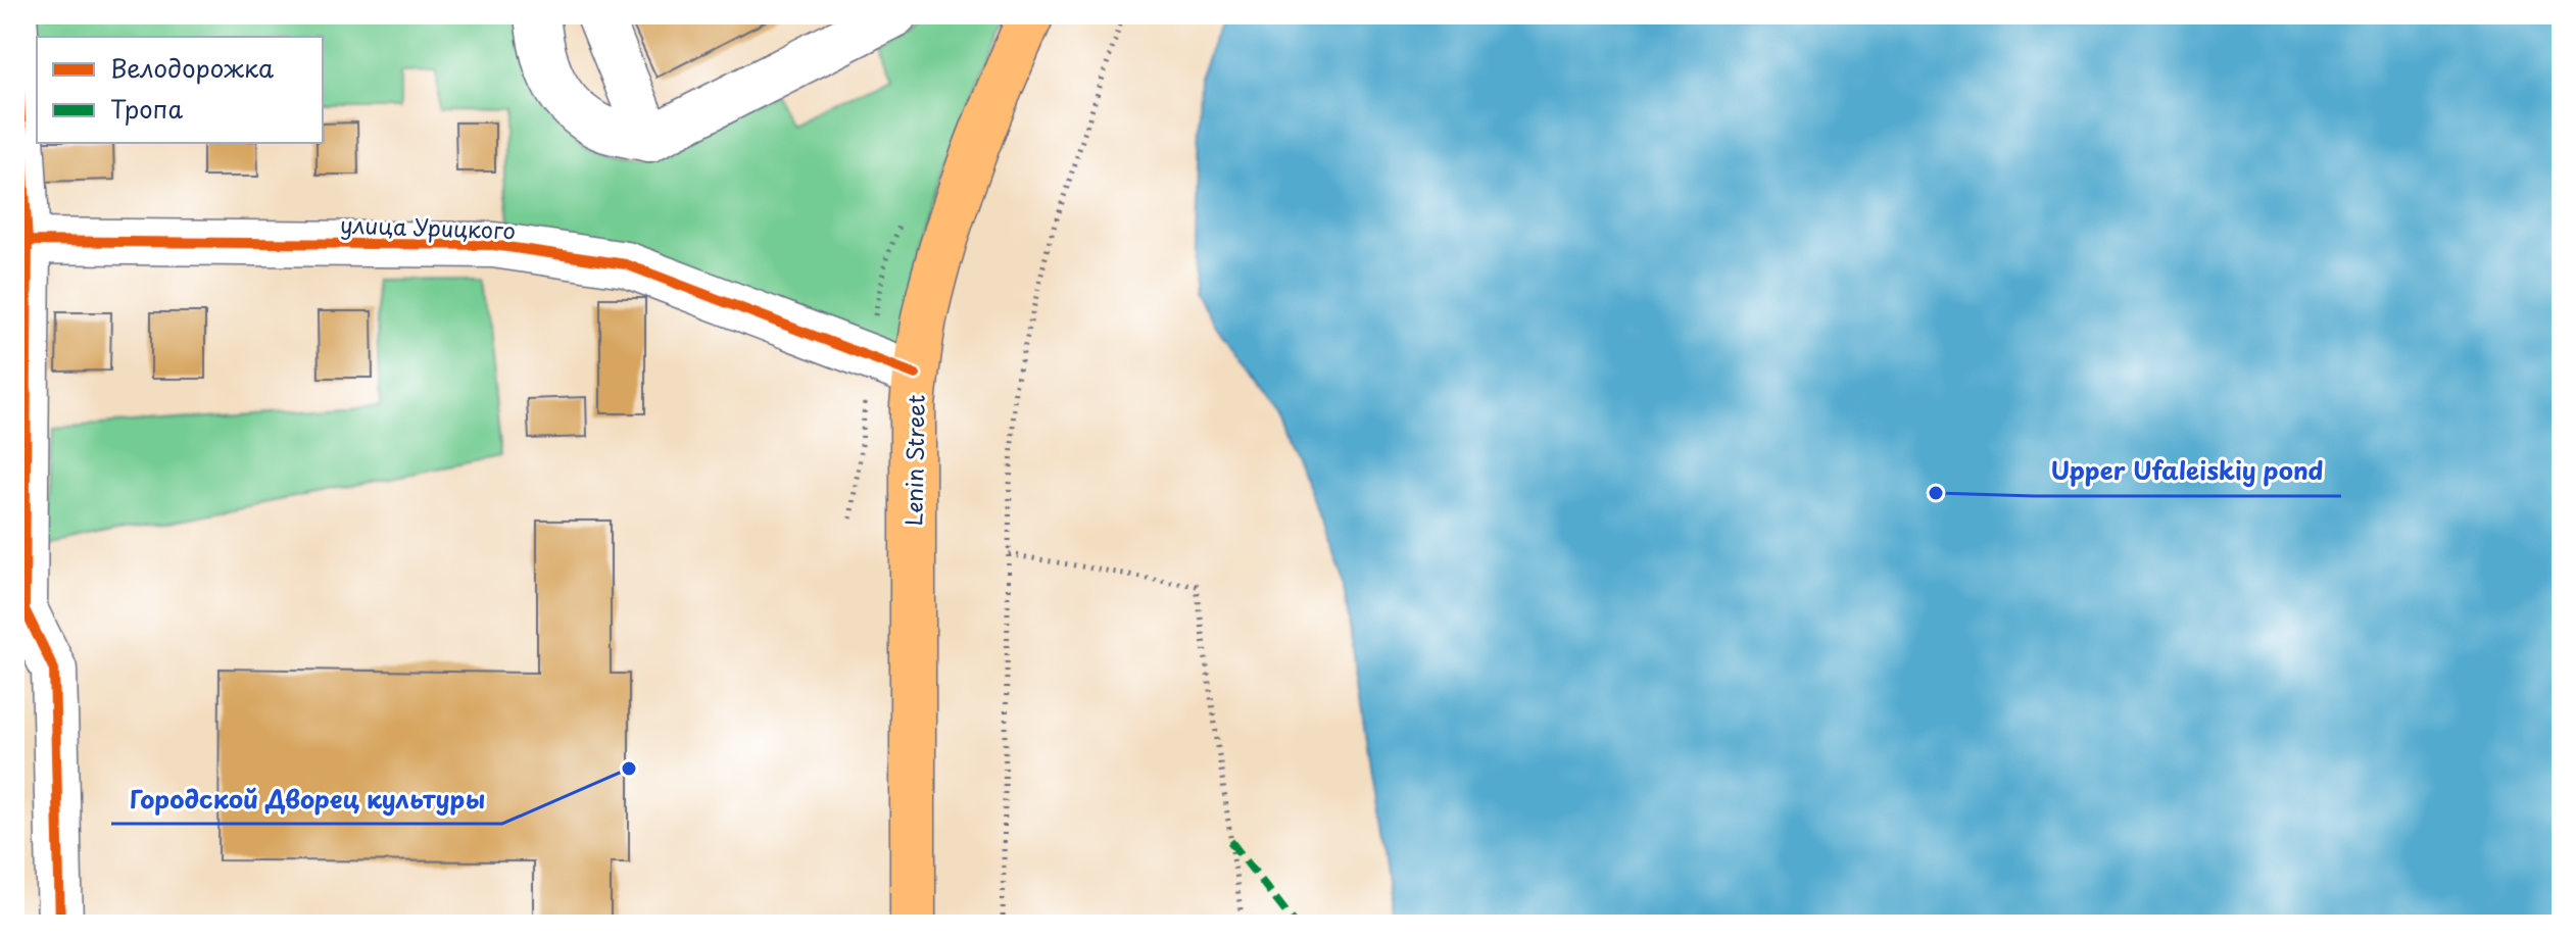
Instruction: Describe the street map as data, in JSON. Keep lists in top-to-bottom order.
{
  "streets": {
    "main road": ["Lenin Street"],
    "street": ["улица Урицкого"]
  },
  "crossings": [
    ["улица Урицкого", "Lenin Street"]
  ],
  "places": ["Upper Ufaleiskiy pond", "Городской Дворец культуры"],
  "legend": ["Велодорожка", "Тропа"]
}
